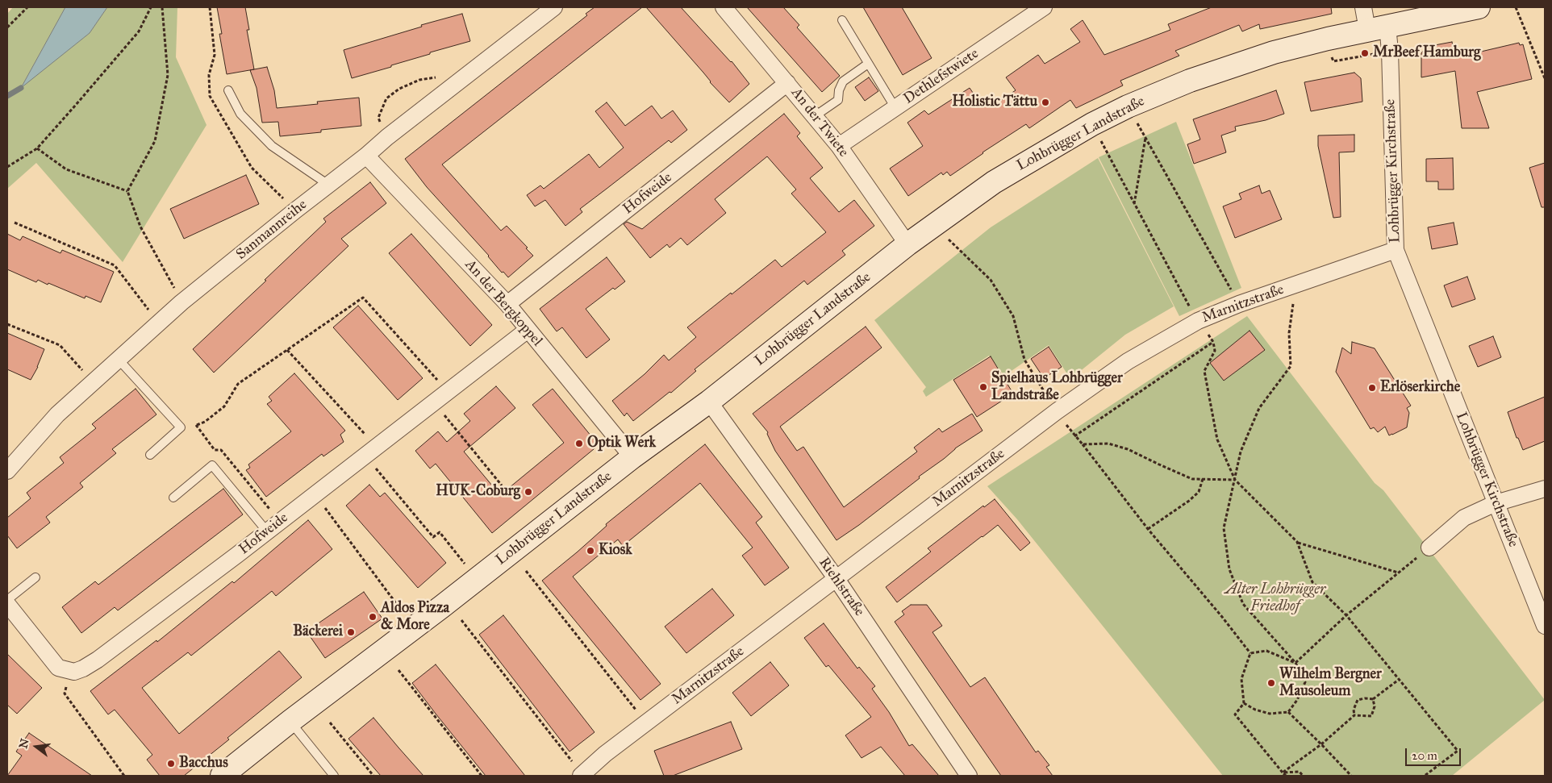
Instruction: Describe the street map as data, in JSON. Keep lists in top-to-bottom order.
{
  "streets": {
    "street": [
      "Dethlefstwiete",
      "An der Twiete",
      "Lohbrügger Landstraße",
      "Lohbrügger Kirchstraße",
      "Hofweide",
      "Sanmannreihe",
      "An der Bergkoppel",
      "Marnitzstraße",
      "Riehlstraße"
    ]
  },
  "crossings": [
    ["Dethlefstwiete", "An der Twiete"],
    ["An der Twiete", "Lohbrügger Landstraße"],
    ["An der Twiete", "Hofweide"],
    ["Lohbrügger Landstraße", "Lohbrügger Kirchstraße"],
    ["Lohbrügger Landstraße", "An der Bergkoppel"],
    ["Lohbrügger Landstraße", "Riehlstraße"],
    ["Lohbrügger Kirchstraße", "Marnitzstraße"],
    ["Hofweide", "An der Bergkoppel"],
    ["Sanmannreihe", "An der Bergkoppel"],
    ["Marnitzstraße", "Riehlstraße"]
  ],
  "parks": ["Alter Lohbrügger Friedhof"],
  "places": [
    "MrBeef Hamburg",
    "Holistic Tättu",
    "Spielhaus Lohbrügger Landstraße",
    "Erlöserkirche",
    "Optik Werk",
    "HUK-Coburg",
    "Kiosk",
    "Aldos Pizza & More",
    "Bäckerei",
    "Wilhelm Bergner Mausoleum",
    "Bacchus"
  ],
  "scale_bar": "20 m",
  "north": "left"
}
